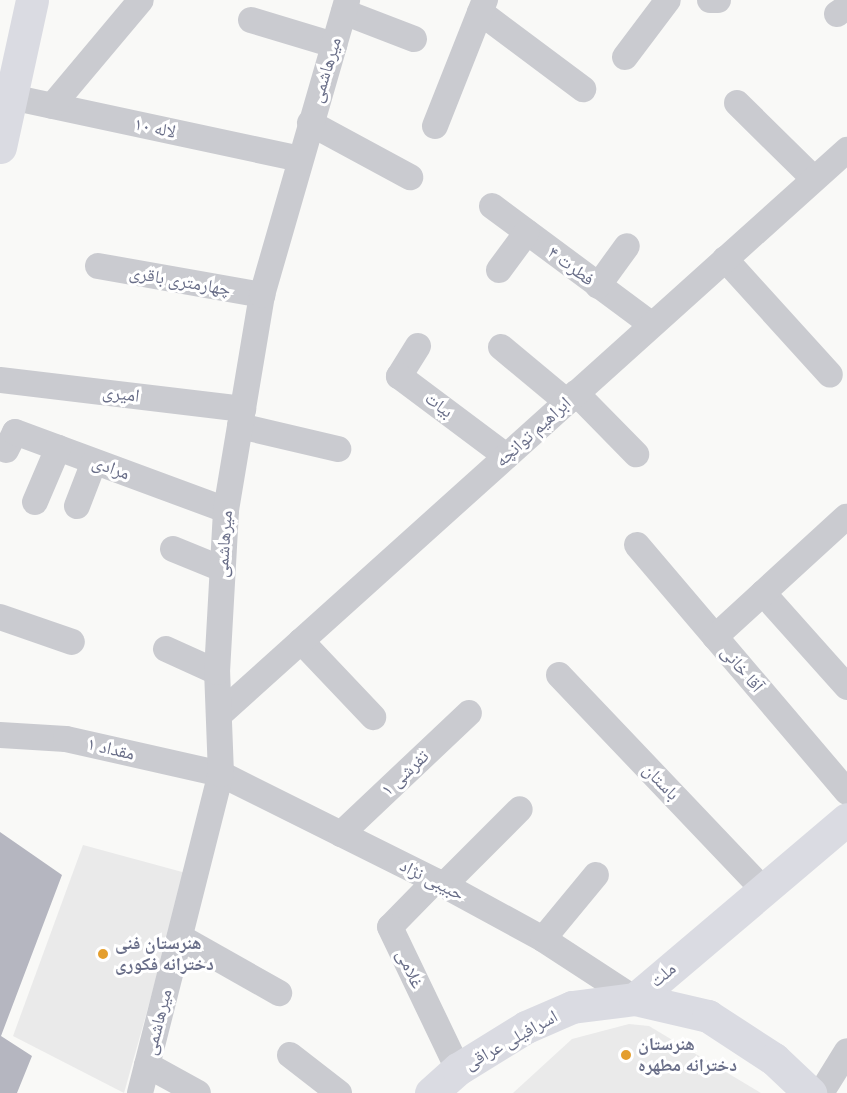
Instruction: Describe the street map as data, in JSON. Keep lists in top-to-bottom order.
{
  "streets": {
    "street": [
      "میرهاشمی",
      "لاله ۱۰",
      "فطرت ۴",
      "چهارمتری باقری",
      "امیری",
      "بیات",
      "ابراهیم توانچه",
      "مرادی",
      "آقا خانی",
      "مقداد ۱",
      "تفرشی ۱",
      "باستان",
      "حبیبی نژاد",
      "غلامی",
      "ملت",
      "اسرافیلی عراقی"
    ]
  },
  "crossings": [
    ["میرهاشمی", "لاله ۱۰"],
    ["میرهاشمی", "چهارمتری باقری"],
    ["میرهاشمی", "امیری"],
    ["میرهاشمی", "ابراهیم توانچه"],
    ["میرهاشمی", "مرادی"],
    ["میرهاشمی", "مقداد ۱"],
    ["میرهاشمی", "حبیبی نژاد"],
    ["فطرت ۴", "ابراهیم توانچه"],
    ["بیات", "ابراهیم توانچه"],
    ["مقداد ۱", "حبیبی نژاد"],
    ["تفرشی ۱", "حبیبی نژاد"],
    ["باستان", "ملت"],
    ["حبیبی نژاد", "غلامی"],
    ["حبیبی نژاد", "ملت"],
    ["حبیبی نژاد", "اسرافیلی عراقی"],
    ["غلامی", "اسرافیلی عراقی"],
    ["ملت", "اسرافیلی عراقی"]
  ],
  "places": ["هنرستان فنی دخترانه فکوری", "هنرستان دخترانه مطهره"]
}
